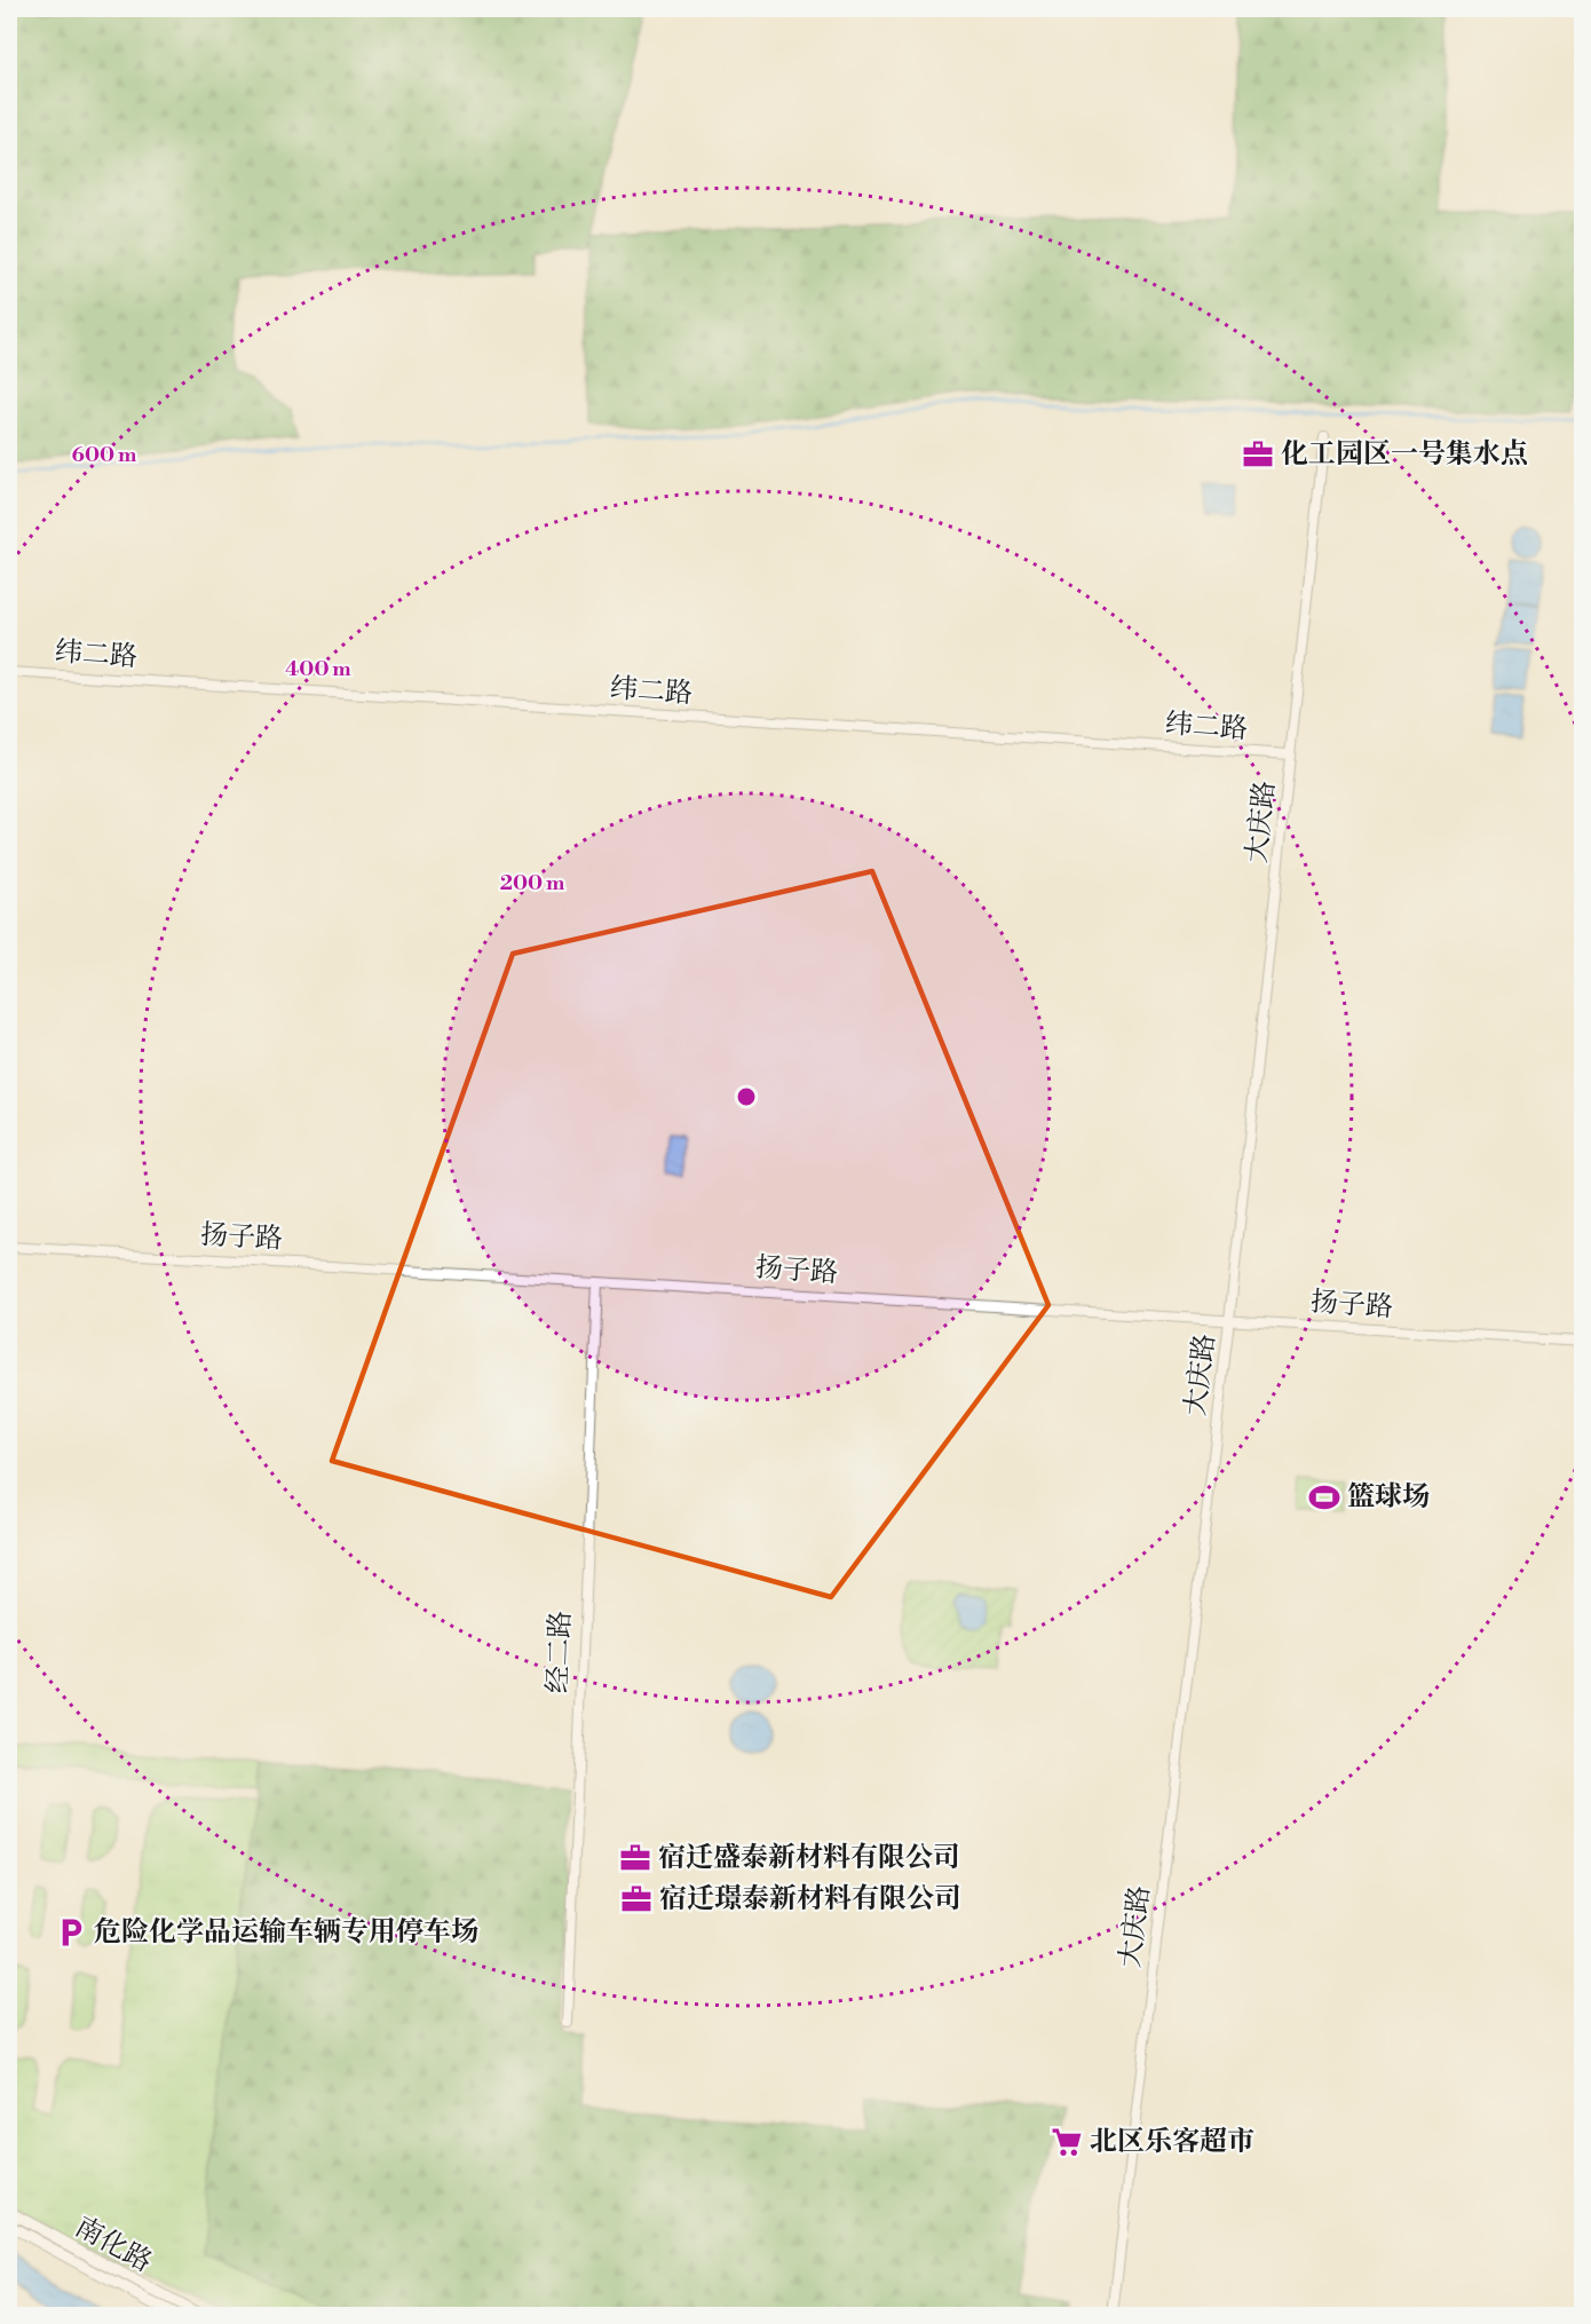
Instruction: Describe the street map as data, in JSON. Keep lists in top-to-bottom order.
{
  "streets": {
    "main road": ["南化路"],
    "street": [
      "纬二路",
      "大庆路",
      "扬子路",
      "经二路"
    ]
  },
  "crossings": [
    ["纬二路", "大庆路"],
    ["大庆路", "扬子路"],
    ["扬子路", "经二路"]
  ],
  "places": {
    "office": ["化工园区一号集水点", "宿迁盛泰新材料有限公司", "宿迁璟泰新材料有限公司"],
    "sports": ["篮球场"],
    "parking": ["危险化学品运输车辆专用停车场"],
    "supermarket": ["北区乐客超市"]
  },
  "rings": ["600 m", "400 m", "200 m"]
}
